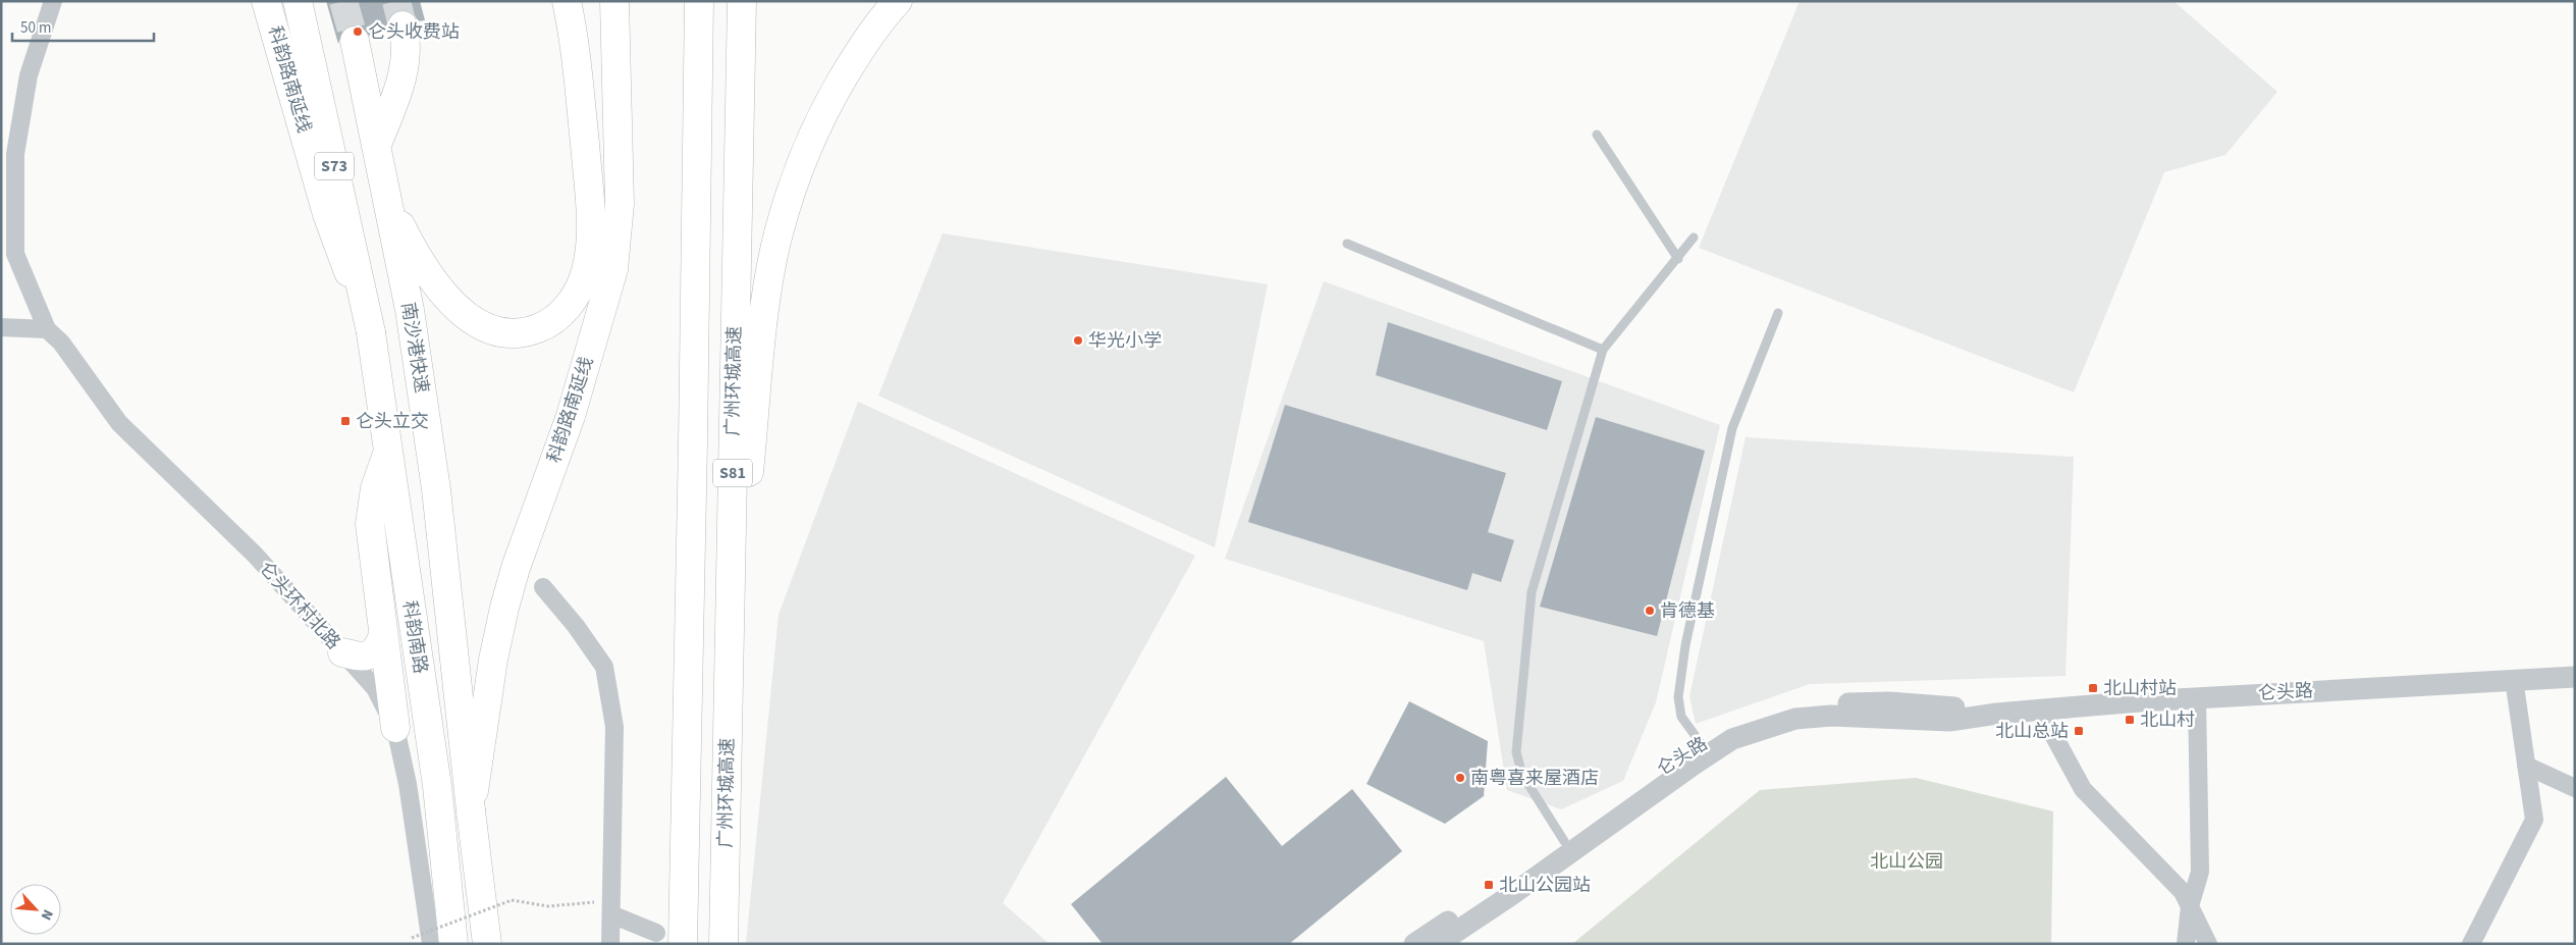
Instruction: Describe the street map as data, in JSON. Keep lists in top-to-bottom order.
{
  "streets": {
    "main road": [
      "科韵路南延线",
      "S73",
      "南沙港快速",
      "广州环城高速",
      "S81",
      "科韵南路"
    ],
    "street": ["仑头环村北路", "仑头路"]
  },
  "crossings": [
    ["科韵路南延线", "S73"],
    ["科韵路南延线", "南沙港快速"],
    ["科韵路南延线", "科韵南路"],
    ["S73", "科韵南路"]
  ],
  "parks": ["北山公园"],
  "places": {
    "other": [
      "仑头收费站",
      "华光小学",
      "肯德基",
      "南粤喜来屋酒店"
    ],
    "transit": [
      "仑头立交",
      "北山村站",
      "北山村",
      "北山总站",
      "北山公园站"
    ]
  },
  "scale_bar": "50 m",
  "north": "bottom right"
}
